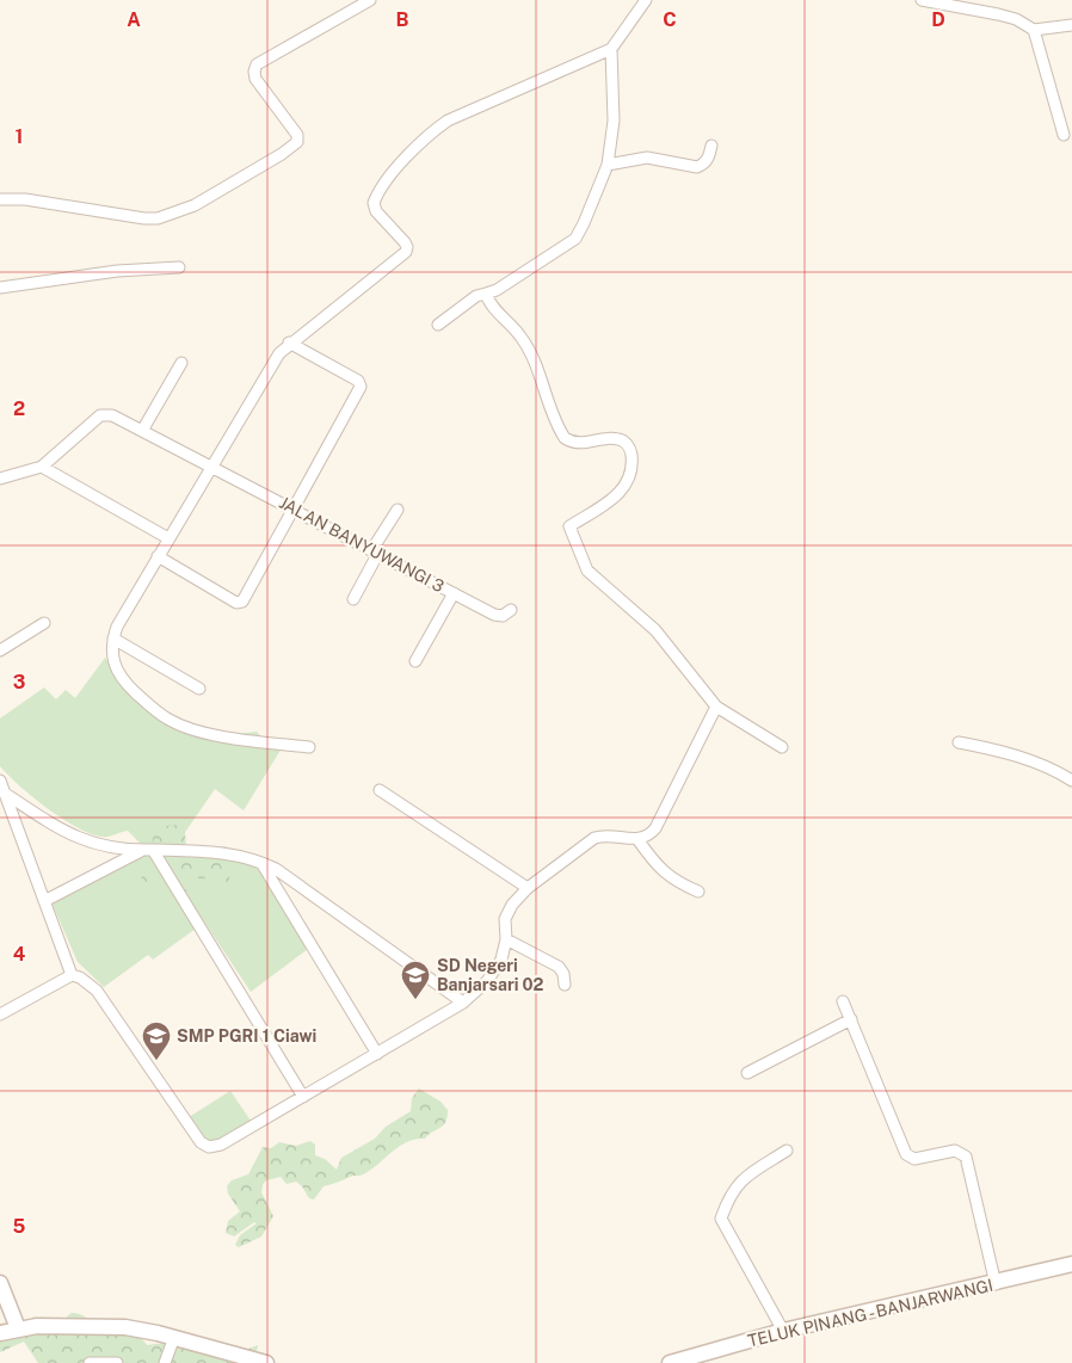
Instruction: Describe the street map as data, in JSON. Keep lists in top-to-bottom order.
{
  "streets": {
    "main road": ["TELUK PINANG - BANJARWANGI"],
    "street": ["JALAN BANYUWANGI 3"]
  },
  "places": {
    "school or university": ["SD Negeri Banjarsari 02", "SMP PGRI 1 Ciawi"]
  },
  "grid": {
    "columns": [
      "A",
      "B",
      "C",
      "D"
    ],
    "rows": [
      "1",
      "2",
      "3",
      "4",
      "5"
    ]
  }
}
